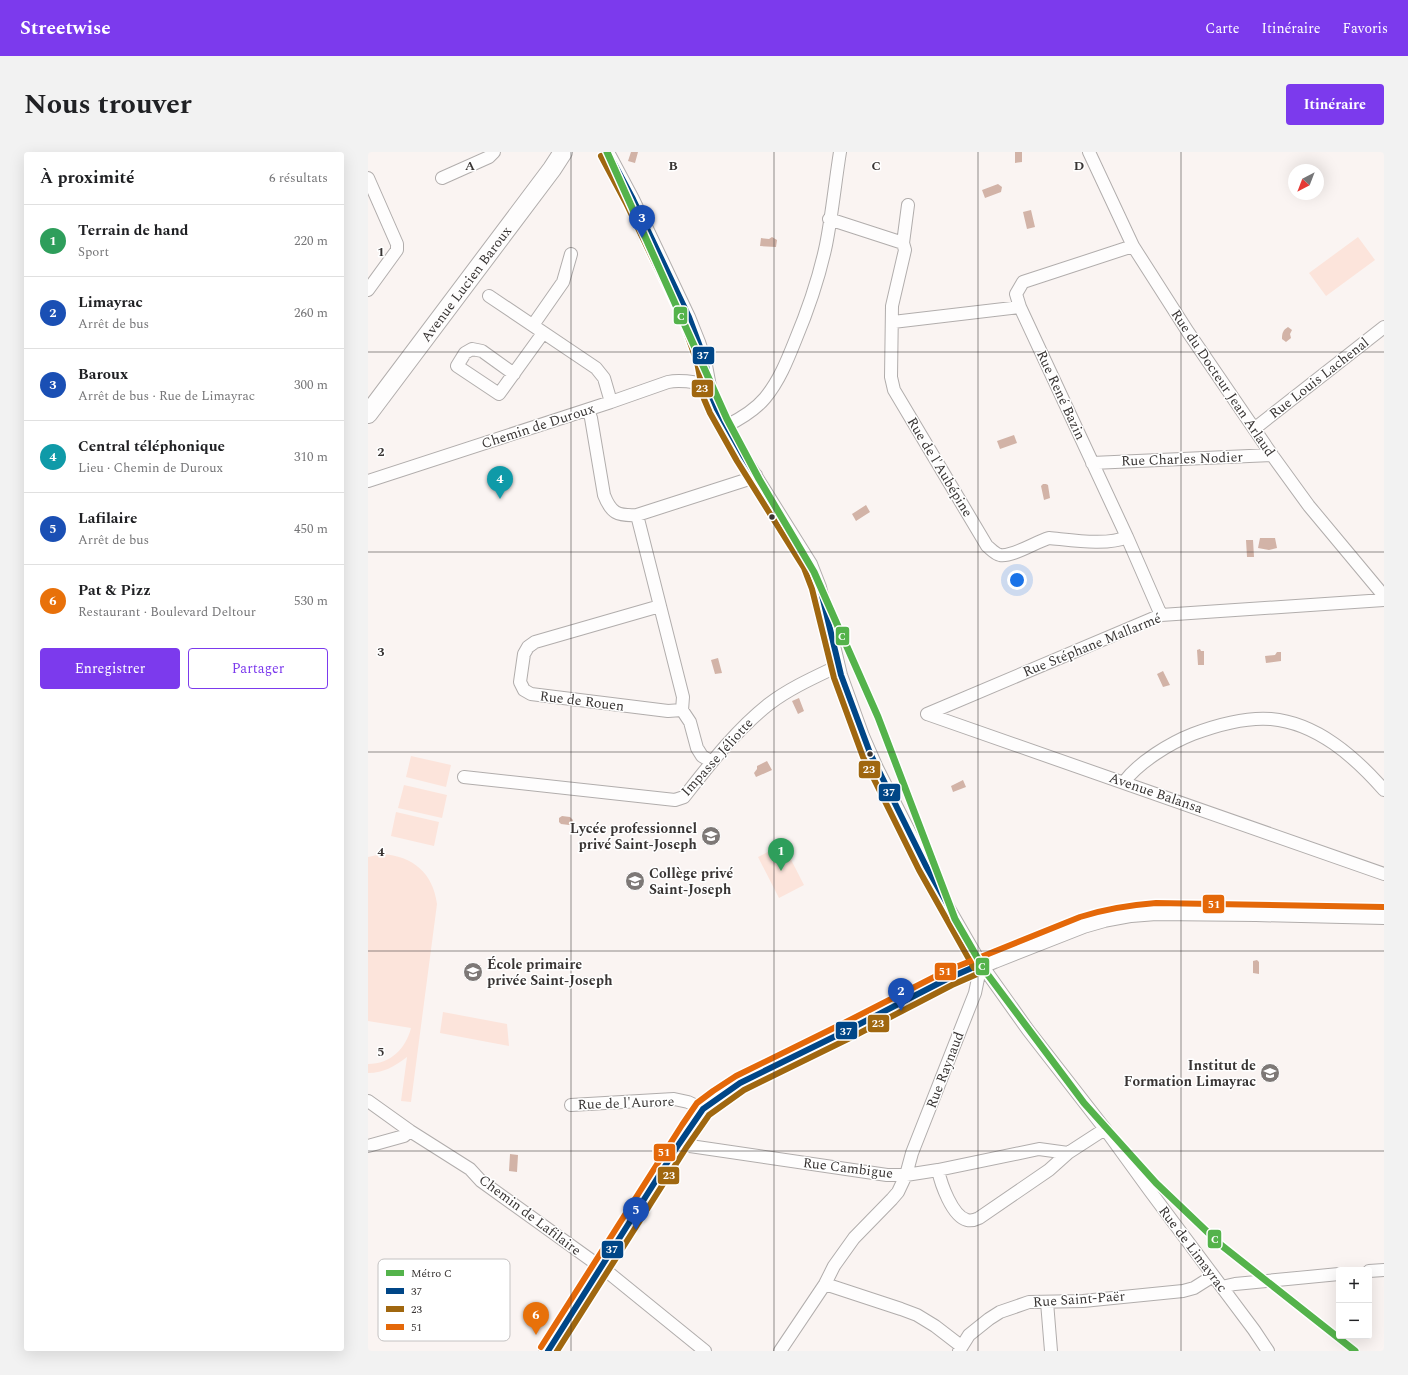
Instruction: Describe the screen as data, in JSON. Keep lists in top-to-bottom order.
{
  "streets": {
    "street": [
      "Avenue Lucien Baroux",
      "Rue Louis Lachenal",
      "Rue du Docteur Jean Arlaud",
      "Rue René Bazin",
      "Chemin de Duroux",
      "Rue Charles Nodier",
      "Rue de l'Aubépine",
      "Rue Stéphane Mallarmé",
      "Rue de Rouen",
      "Impasse Jéliotte",
      "Avenue Balansa",
      "Rue Raynaud",
      "Rue de l'Aurore",
      "Rue Cambigue",
      "Chemin de Lafilaire",
      "Rue de Limayrac",
      "Rue Saint-Paër"
    ]
  },
  "crossings": [
    ["Rue Louis Lachenal", "Rue du Docteur Jean Arlaud"],
    ["Rue du Docteur Jean Arlaud", "Rue René Bazin"],
    ["Rue du Docteur Jean Arlaud", "Rue Charles Nodier"],
    ["Rue René Bazin", "Rue Charles Nodier"],
    ["Rue René Bazin", "Rue de l'Aubépine"],
    ["Rue René Bazin", "Rue Stéphane Mallarmé"],
    ["Chemin de Duroux", "Rue de Limayrac"],
    ["Rue Stéphane Mallarmé", "Avenue Balansa"],
    ["Impasse Jéliotte", "Rue de Limayrac"],
    ["Rue Raynaud", "Rue Cambigue"],
    ["Rue Raynaud", "Rue de Limayrac"],
    ["Rue de Limayrac", "Rue Saint-Paër"]
  ],
  "places": {
    "school or university": [
      "Lycée professionnel privé Saint-Joseph",
      "Collège privé Saint-Joseph",
      "École primaire privée Saint-Joseph",
      "Institut de Formation Limayrac"
    ]
  },
  "lines": [
    "metro line C",
    "transit line 37",
    "transit line 23",
    "transit line 51"
  ],
  "legend": [
    "Métro C",
    "37",
    "23",
    "51"
  ],
  "north": "bottom left",
  "page": {
    "header": "Streetwise",
    "nav": ["Carte", "Itinéraire", "Favoris"],
    "title": "Nous trouver",
    "buttons": [
      "Itinéraire",
      ["Enregistrer", "Partager"]
    ],
    "heading": ["À proximité", "6 résultats"],
    "list": [
      {
        "mark": "1",
        "name": "Terrain de hand",
        "note": "Sport",
        "value": "220 m"
      },
      {
        "mark": "2",
        "name": "Limayrac",
        "note": "Arrêt de bus",
        "value": "260 m"
      },
      {
        "mark": "3",
        "name": "Baroux",
        "note": "Arrêt de bus · Rue de Limayrac",
        "value": "300 m"
      },
      {
        "mark": "4",
        "name": "Central téléphonique",
        "note": "Lieu · Chemin de Duroux",
        "value": "310 m"
      },
      {
        "mark": "5",
        "name": "Lafilaire",
        "note": "Arrêt de bus",
        "value": "450 m"
      },
      {
        "mark": "6",
        "name": "Pat & Pizz",
        "note": "Restaurant · Boulevard Deltour",
        "value": "530 m"
      }
    ],
    "pins": [
      "3",
      "4",
      "1",
      "2",
      "5",
      "6"
    ],
    "map_buttons": ["+", "−"]
  },
  "grid": {
    "columns": [
      "A",
      "B",
      "C",
      "D"
    ],
    "rows": [
      "1",
      "2",
      "3",
      "4",
      "5"
    ]
  }
}
